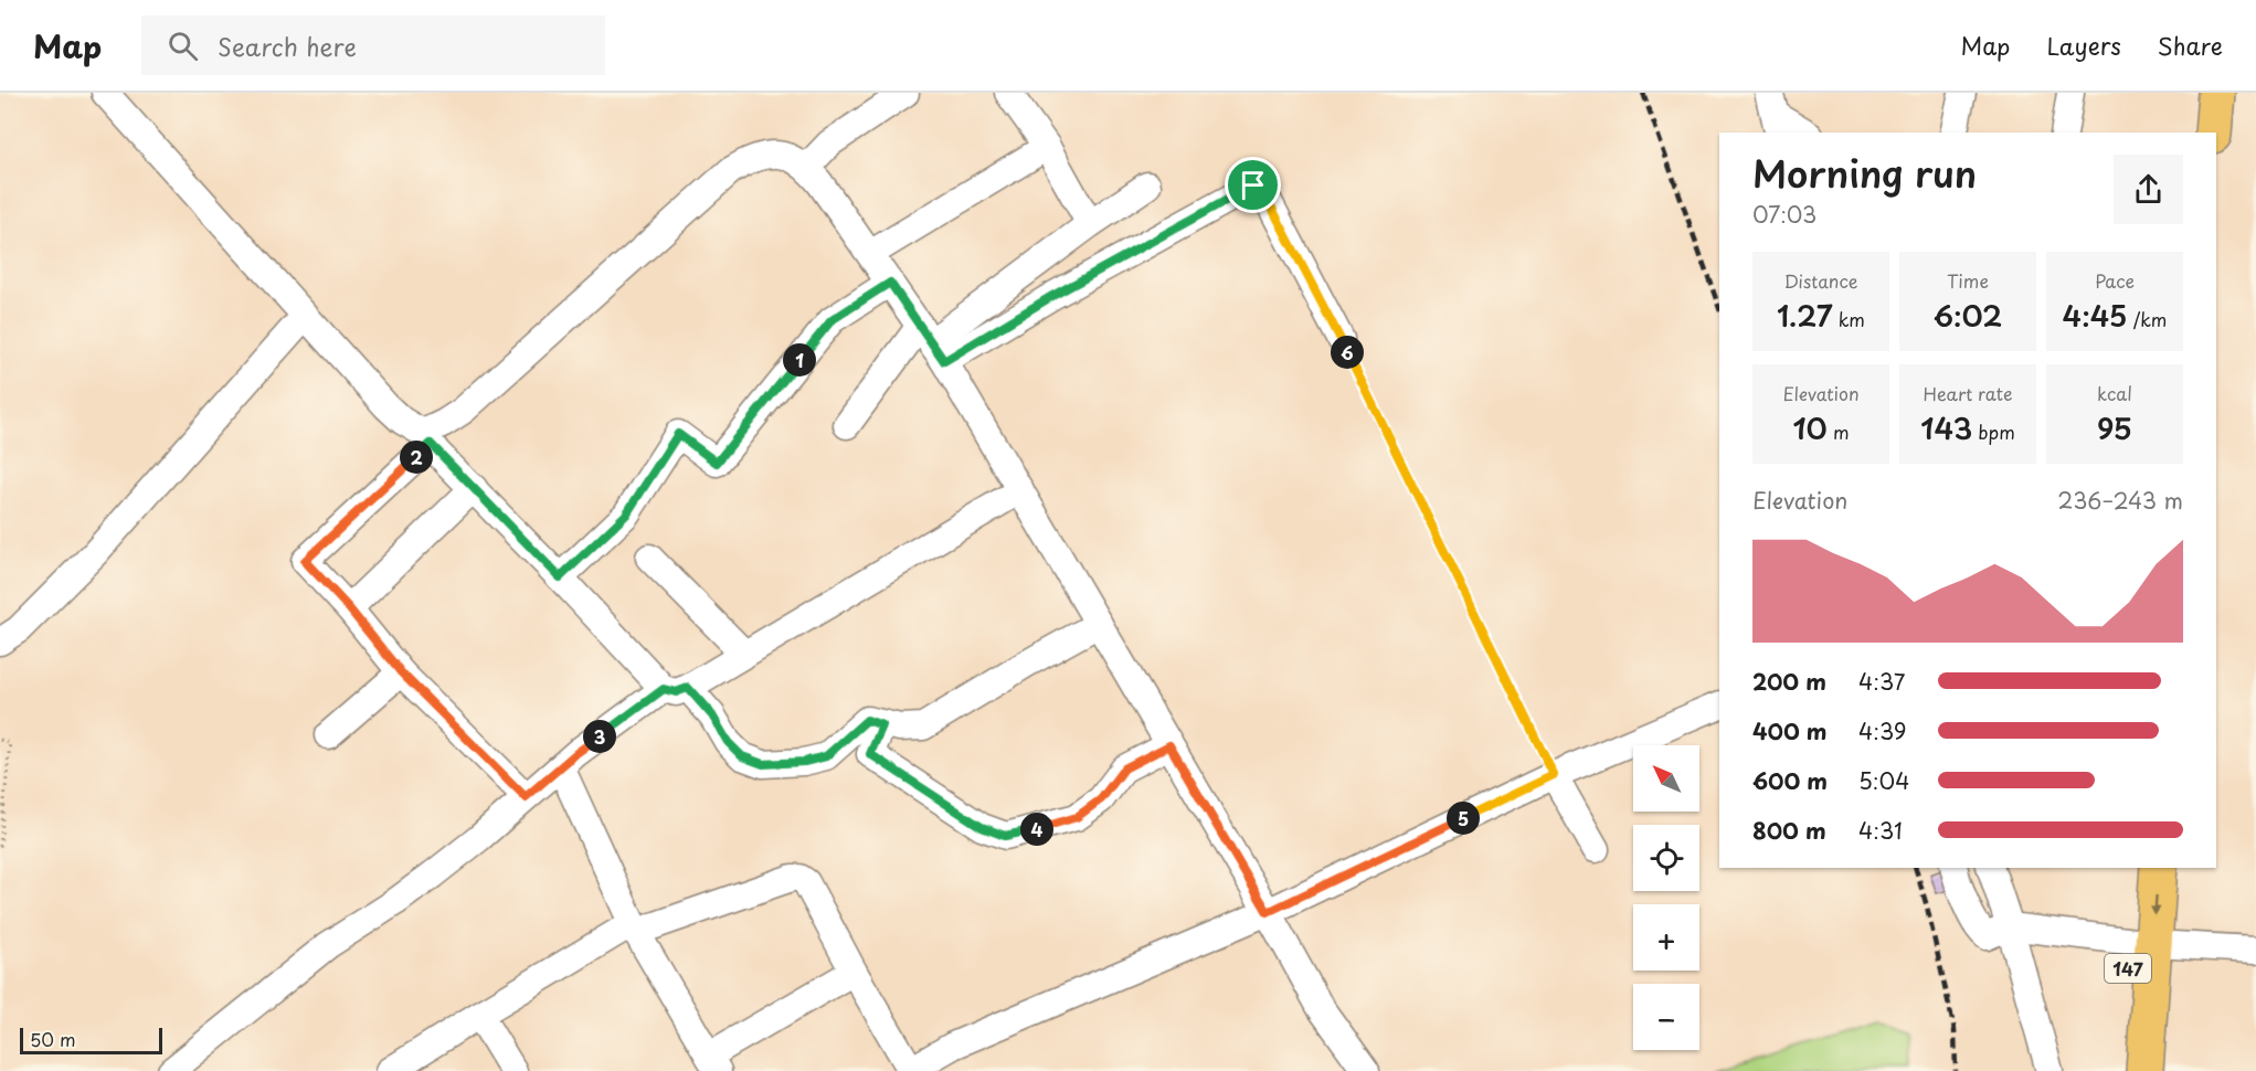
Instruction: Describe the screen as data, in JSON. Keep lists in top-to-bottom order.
{
  "streets": {
    "highway": ["147"]
  },
  "scale_bar": "50 m",
  "north": "top left",
  "page": {
    "header": "Map",
    "search": "Search here",
    "nav": ["Map", "Layers", "Share"],
    "heading": ["Morning run", "07:03"],
    "stats": [
      ["Distance", "1.27 km"],
      ["Time", "6:02"],
      ["Pace", "4:45 /km"],
      ["Elevation", "10 m"],
      ["Heart rate", "143 bpm"],
      ["kcal", "95"]
    ],
    "pins": [
      "6",
      "1",
      "2",
      "3",
      "5",
      "4"
    ],
    "chart": ["Elevation", "236–243 m"],
    "list": [
      {
        "name": "200 m",
        "note": "4:37"
      },
      {
        "name": "400 m",
        "note": "4:39"
      },
      {
        "name": "600 m",
        "note": "5:04"
      },
      {
        "name": "800 m",
        "note": "4:31"
      }
    ],
    "map_buttons": ["+", "−"],
    "scale": "50 m"
  }
}
